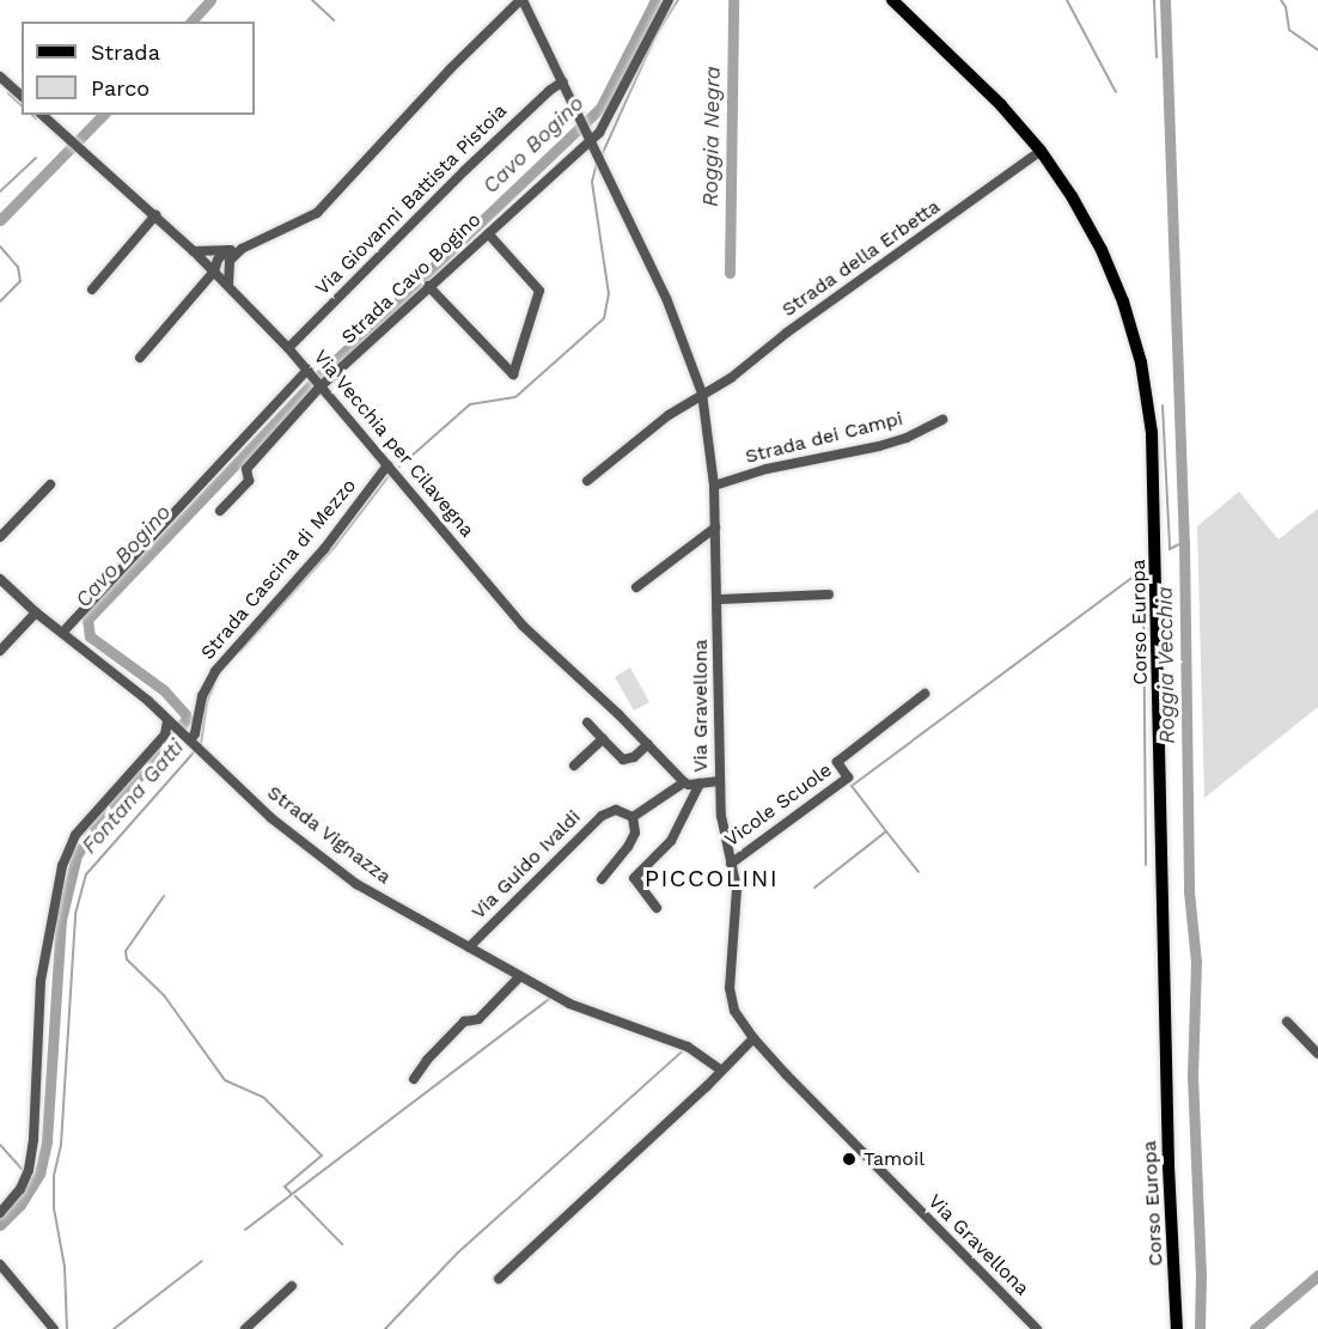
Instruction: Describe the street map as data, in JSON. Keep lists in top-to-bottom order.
{
  "streets": {
    "main road": ["Corso Europa"],
    "street": [
      "Via Giovanni Battista Pistoia",
      "Strada della Erbetta",
      "Strada Cavo Bogino",
      "Strada dei Campi",
      "Via Vecchia per Cilavegna",
      "Strada Cascina di Mezzo",
      "Via Gravellona",
      "Vicole Scuole",
      "Strada Vignazza",
      "Via Guido Ivaldi"
    ]
  },
  "crossings": [
    ["Via Giovanni Battista Pistoia", "Via Vecchia per Cilavegna"],
    ["Via Giovanni Battista Pistoia", "Via Gravellona"],
    ["Strada della Erbetta", "Corso Europa"],
    ["Strada della Erbetta", "Via Gravellona"],
    ["Strada Cavo Bogino", "Via Vecchia per Cilavegna"],
    ["Strada Cavo Bogino", "Via Gravellona"],
    ["Strada dei Campi", "Via Gravellona"],
    ["Via Vecchia per Cilavegna", "Strada Cascina di Mezzo"],
    ["Strada Cascina di Mezzo", "Strada Vignazza"],
    ["Via Gravellona", "Vicole Scuole"],
    ["Strada Vignazza", "Via Guido Ivaldi"]
  ],
  "districts": ["PICCOLINI"],
  "water": [
    "Roggia Negra",
    "Cavo Bogino",
    "Roggia Vecchia",
    "Fontana Gatti"
  ],
  "places": ["Tamoil"],
  "legend": ["Strada", "Parco"]
}
